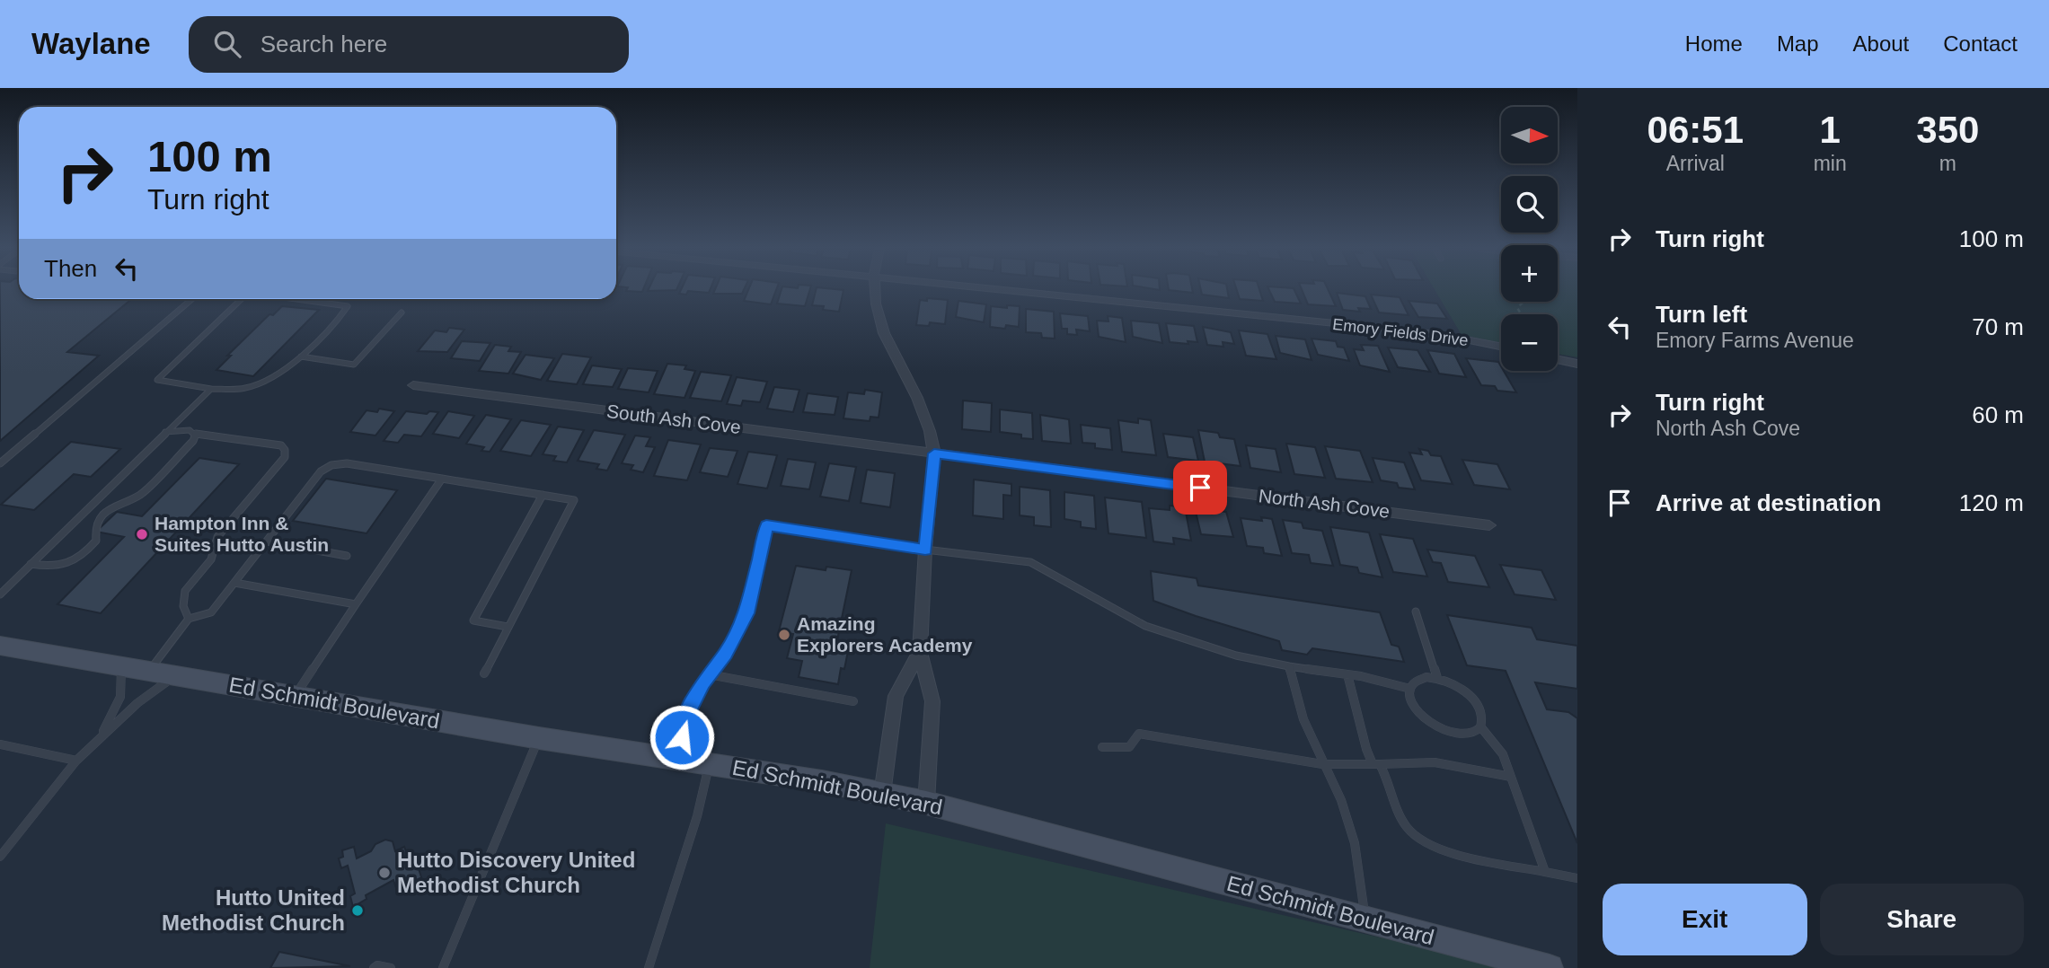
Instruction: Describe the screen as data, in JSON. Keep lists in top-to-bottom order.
{
  "streets": {
    "street": [
      "Emory Fields Drive",
      "South Ash Cove",
      "North Ash Cove",
      "Ed Schmidt Boulevard"
    ]
  },
  "crossings": [
    ["South Ash Cove", "North Ash Cove"]
  ],
  "places": [
    "Hampton Inn & Suites Hutto Austin",
    "Amazing Explorers Academy",
    "Hutto Discovery United Methodist Church",
    "Hutto United Methodist Church"
  ],
  "north": "right",
  "page": {
    "header": "Waylane",
    "search": "Search here",
    "nav": [
      "Home",
      "Map",
      "About",
      "Contact"
    ],
    "eta": [
      "06:51",
      "Arrival",
      "1",
      "min",
      "350",
      "m"
    ],
    "map_buttons": ["+", "−"],
    "turn": ["100 m", "Turn right"],
    "list": [
      {
        "name": "Turn right",
        "value": "100 m"
      },
      {
        "name": "Turn left",
        "note": "Emory Farms Avenue",
        "value": "70 m"
      },
      {
        "name": "Turn right",
        "note": "North Ash Cove",
        "value": "60 m"
      },
      {
        "name": "Arrive at destination",
        "value": "120 m"
      }
    ],
    "then": "Then",
    "buttons": ["Exit", "Share"]
  }
}
